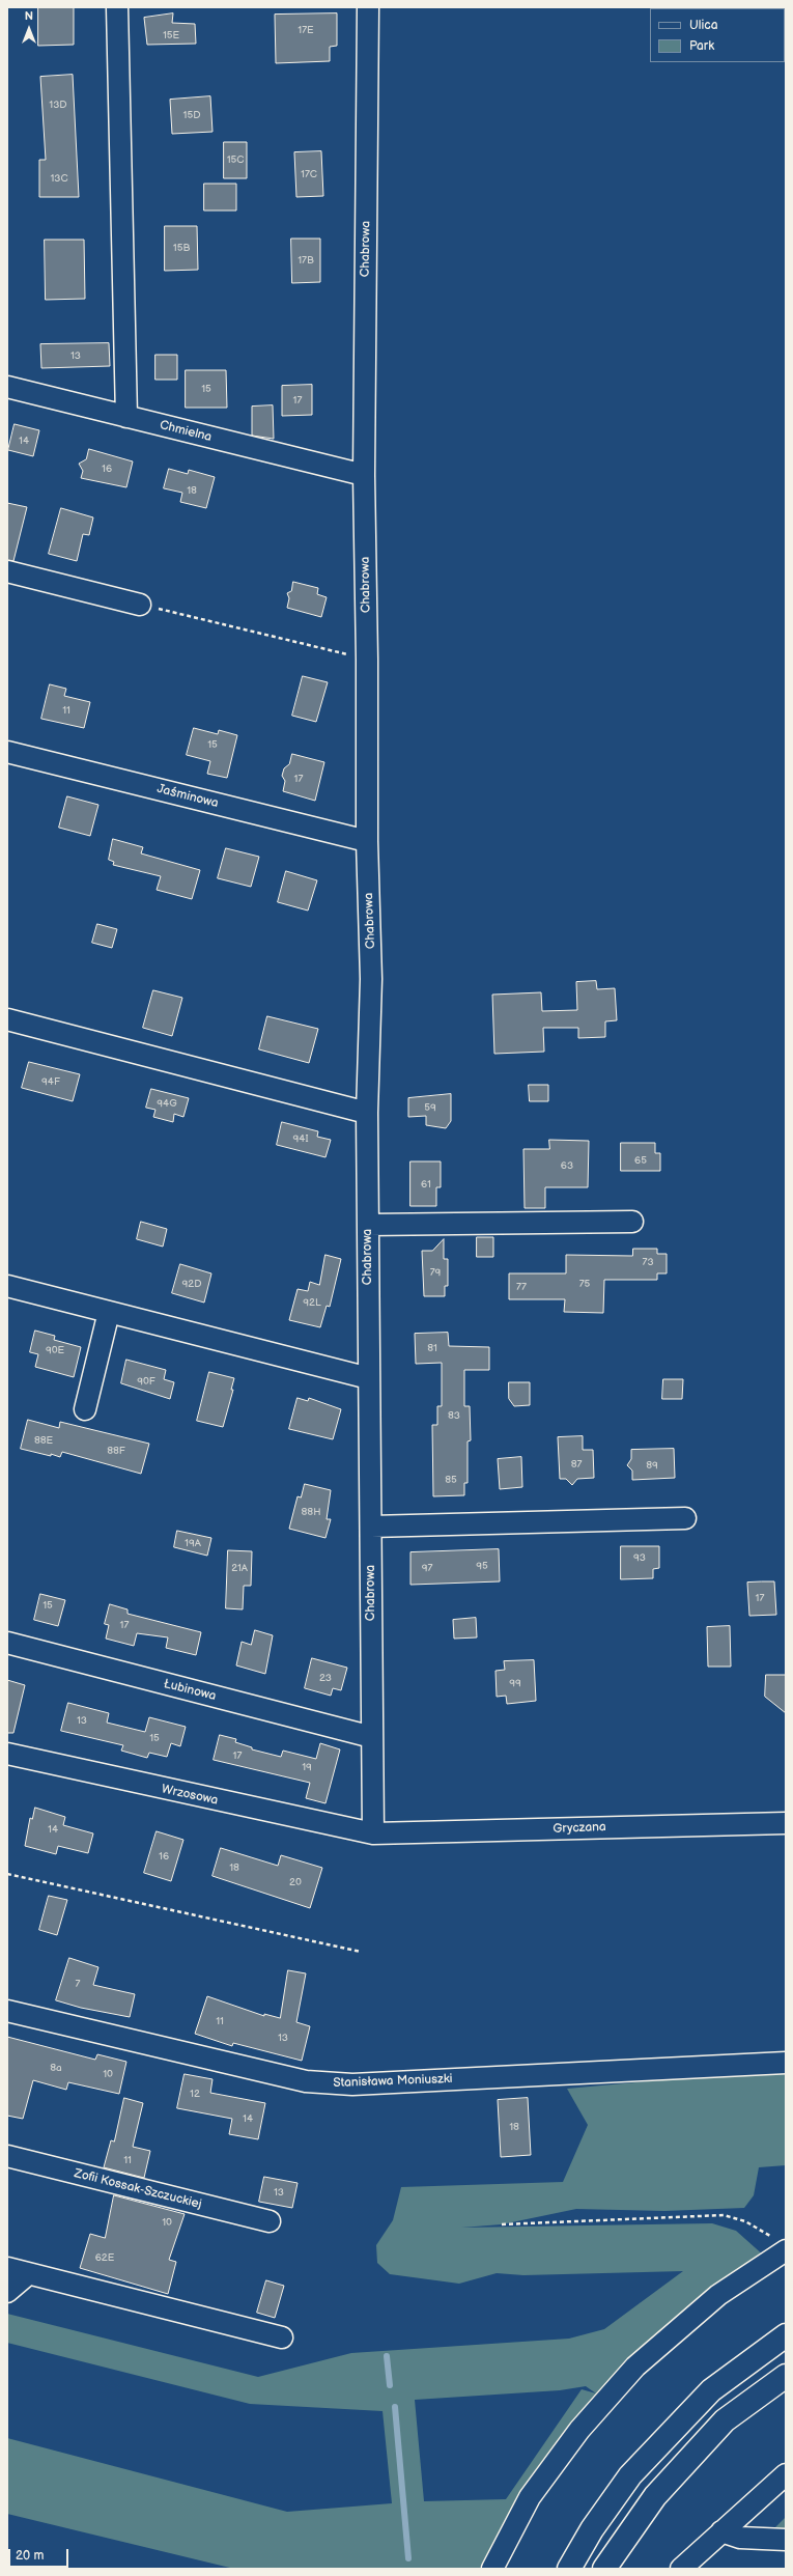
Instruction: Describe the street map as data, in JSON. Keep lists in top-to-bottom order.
{
  "streets": {
    "street": [
      "Chabrowa",
      "Chmielna",
      "Jaśminowa",
      "Łubinowa",
      "Wrzosowa",
      "Gryczana",
      "Stanisława Moniuszki",
      "Zofii Kossak-Szczuckiej"
    ]
  },
  "crossings": [
    ["Chabrowa", "Chmielna"],
    ["Chabrowa", "Jaśminowa"],
    ["Chabrowa", "Łubinowa"],
    ["Chabrowa", "Wrzosowa"],
    ["Chabrowa", "Gryczana"],
    ["Wrzosowa", "Gryczana"]
  ],
  "house_numbers": [
    "17E",
    "15E",
    "13D",
    "15D",
    "15C",
    "17C",
    "13C",
    "15B",
    "17B",
    "13",
    "15",
    "17",
    "14",
    "16",
    "18",
    "11",
    "15",
    "17",
    "94F",
    "94G",
    "59",
    "94I",
    "65",
    "63",
    "61",
    "73",
    "79",
    "92D",
    "75",
    "77",
    "92L",
    "81",
    "90E",
    "90F",
    "83",
    "88E",
    "88F",
    "87",
    "89",
    "85",
    "88H",
    "19A",
    "93",
    "95",
    "21A",
    "97",
    "17",
    "15",
    "17",
    "23",
    "99",
    "13",
    "15",
    "17",
    "19",
    "14",
    "16",
    "18",
    "20",
    "7",
    "11",
    "13",
    "8a",
    "10",
    "12",
    "14",
    "18",
    "11",
    "13",
    "10",
    "62E"
  ],
  "legend": ["Ulica", "Park"],
  "scale_bar": "20 m",
  "north": "top"
}
